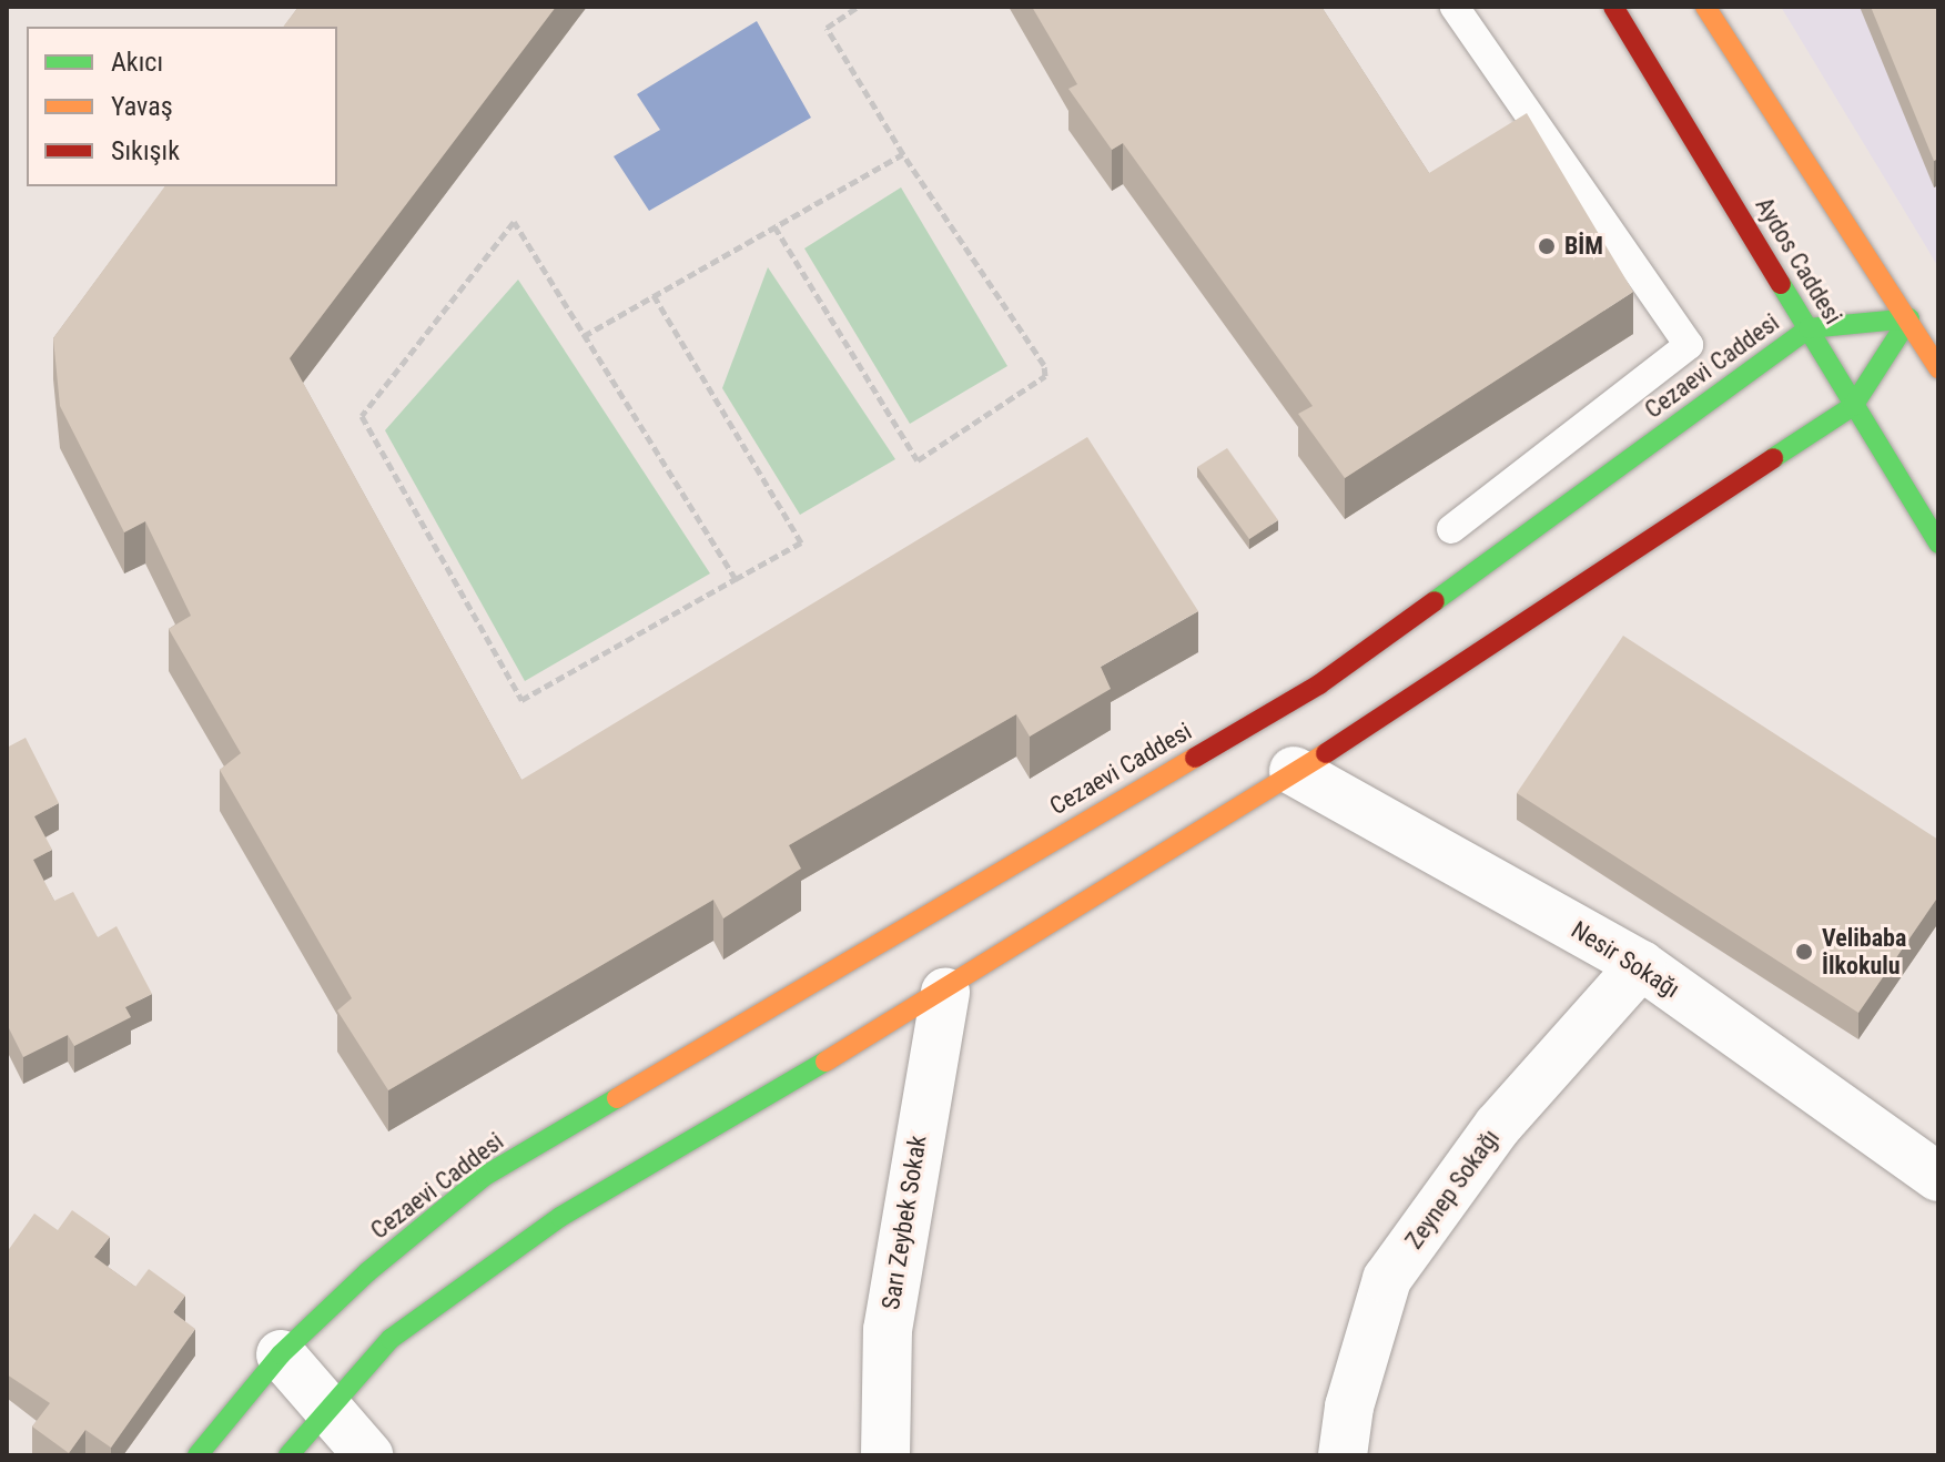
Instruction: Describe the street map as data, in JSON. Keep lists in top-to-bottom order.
{
  "streets": {
    "street": [
      "Aydos Caddesi",
      "Cezaevi Caddesi",
      "Nesir Sokağı",
      "Zeynep Sokağı",
      "Sarı Zeybek Sokak"
    ]
  },
  "crossings": [
    ["Aydos Caddesi", "Cezaevi Caddesi"],
    ["Nesir Sokağı", "Zeynep Sokağı"]
  ],
  "places": ["BİM", "Velibaba İlkokulu"],
  "legend": ["Akıcı", "Yavaş", "Sıkışık"]
}
